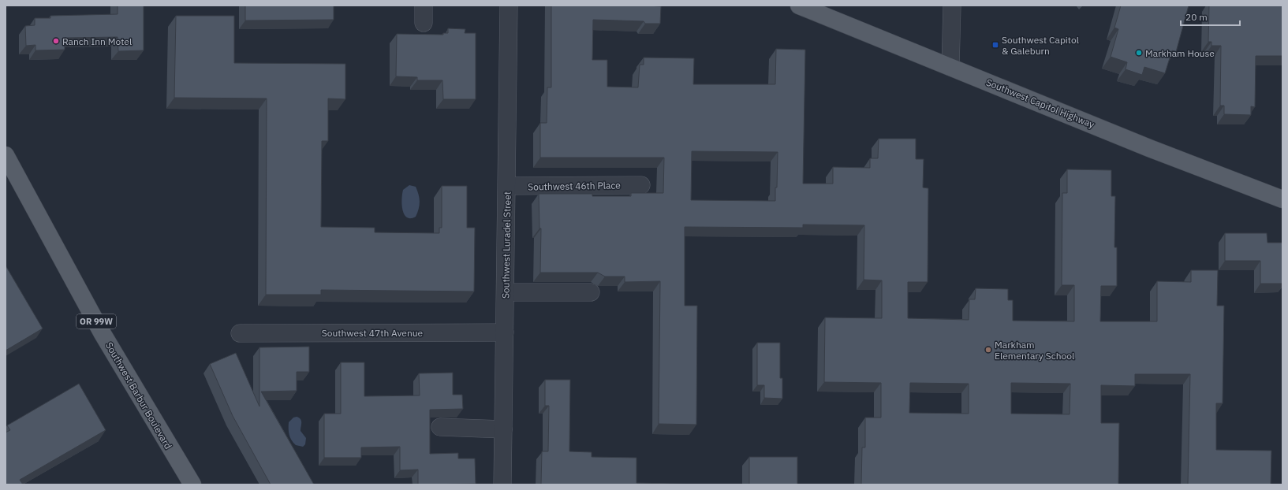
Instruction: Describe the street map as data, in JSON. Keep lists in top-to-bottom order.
{
  "streets": {
    "main road": ["Southwest Capitol Highway", "OR 99W", "Southwest Barbur Boulevard"],
    "street": ["Southwest 46th Place", "Southwest Luradel Street", "Southwest 47th Avenue"]
  },
  "crossings": [
    ["Southwest 46th Place", "Southwest Luradel Street"],
    ["Southwest Luradel Street", "Southwest 47th Avenue"]
  ],
  "places": {
    "other": ["Ranch Inn Motel", "Markham House", "Markham Elementary School"],
    "transit": ["Southwest Capitol & Galeburn"]
  },
  "scale_bar": "20 m"
}
